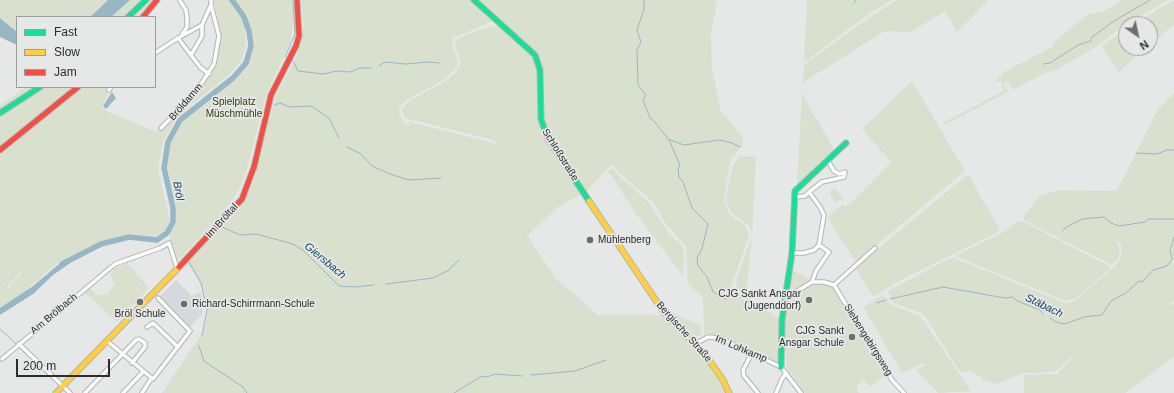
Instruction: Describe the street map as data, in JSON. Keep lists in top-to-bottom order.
{
  "streets": {
    "main road": ["Schloßstraße", "Im Bröltal", "Bergische Straße"],
    "street": [
      "Bröldamm",
      "Am Brölbach",
      "Siebengebirgsweg",
      "Im Lohkamp"
    ]
  },
  "crossings": [
    ["Schloßstraße", "Bergische Straße"],
    ["Im Bröltal", "Am Brölbach"],
    ["Bergische Straße", "Im Lohkamp"]
  ],
  "water": ["Bröl", "Giersbach", "Stäbach"],
  "parks": ["Spielplatz Müschmühle"],
  "places": [
    "Mühlenberg",
    "CJG Sankt Ansgar (Jugenddorf)",
    "Bröl Schule",
    "Richard-Schirrmann-Schule",
    "CJG Sankt Ansgar Schule"
  ],
  "legend": ["Fast", "Slow", "Jam"],
  "scale_bar": "200 m",
  "north": "bottom right"
}
